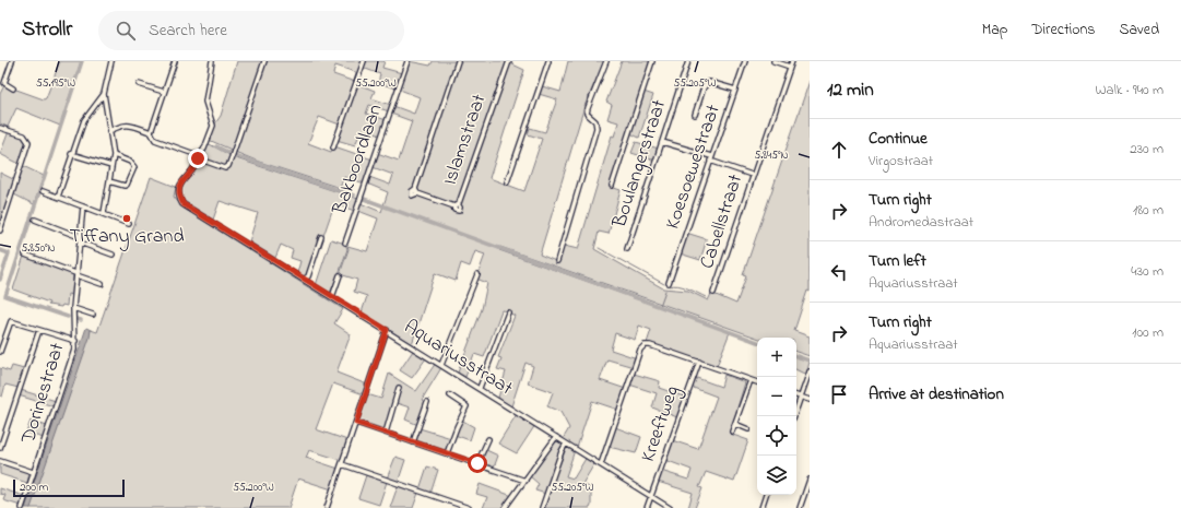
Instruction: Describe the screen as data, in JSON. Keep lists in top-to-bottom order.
{
  "streets": {
    "street": [
      "Islamstraat",
      "Bakboordlaan",
      "Boulangerstraat",
      "Koesoewestraat",
      "Cabellstraat",
      "Aquariusstraat",
      "Dorinestraat",
      "Kreeftweg"
    ]
  },
  "crossings": [
    ["Aquariusstraat", "Kreeftweg"]
  ],
  "places": ["Tiffany Grand"],
  "scale_bar": "200 m",
  "page": {
    "header": "Strollr",
    "search": "Search here",
    "nav": ["Map", "Directions", "Saved"],
    "heading": ["12 min", "Walk · 940 m"],
    "list": [
      ["Continue", "Virgostraat", "230 m"],
      ["Turn right", "Andromedastraat", "180 m"],
      ["Turn left", "Aquariusstraat", "430 m"],
      ["Turn right", "Aquariusstraat", "100 m"],
      "Arrive at destination"
    ],
    "map_buttons": ["+", "−"],
    "scale": "200 m"
  },
  "coordinates": [
    "55.195°W",
    "55.200°W",
    "55.205°W",
    "5.845°N",
    "5.850°N"
  ]
}
